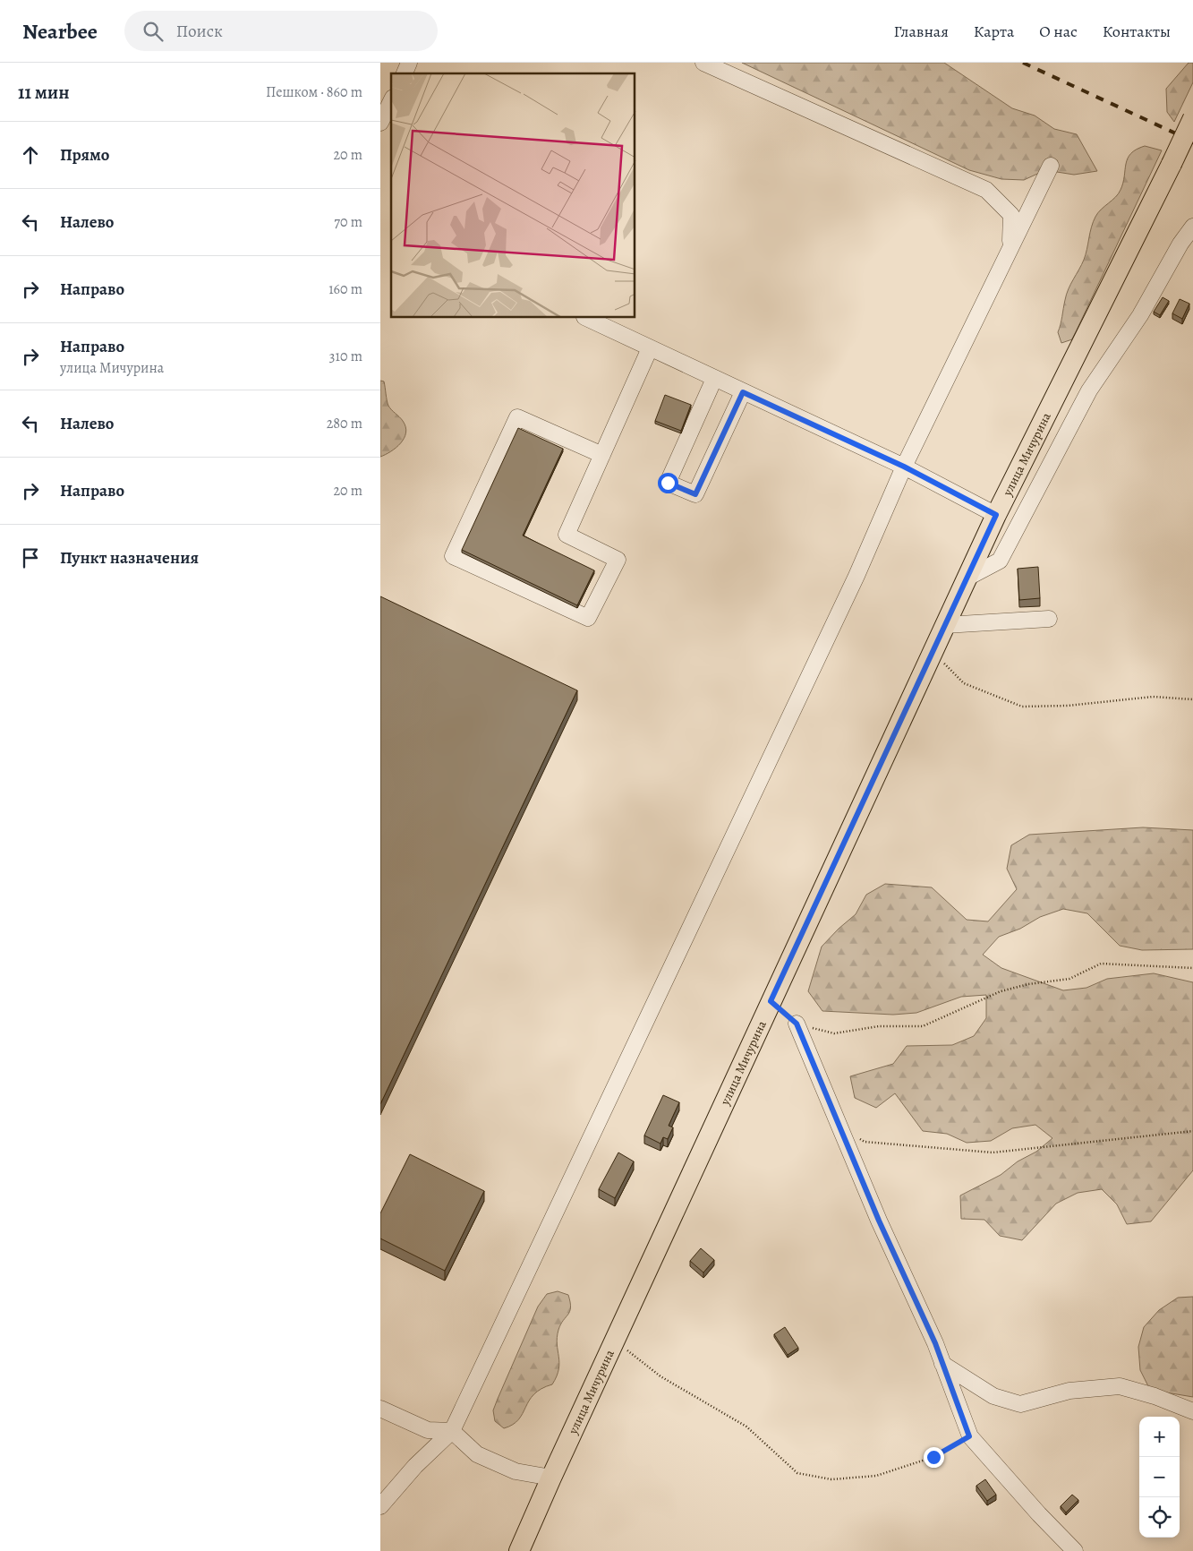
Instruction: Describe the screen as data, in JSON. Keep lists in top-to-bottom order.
{
  "streets": {
    "main road": ["улица Мичурина"]
  },
  "page": {
    "header": "Nearbee",
    "search": "Поиск",
    "nav": [
      "Главная",
      "Карта",
      "О нас",
      "Контакты"
    ],
    "heading": ["11 мин", "Пешком · 860 m"],
    "list": [
      ["Прямо", "20 m"],
      ["Налево", "70 m"],
      ["Направо", "160 m"],
      ["Направо", "улица Мичурина", "310 m"],
      ["Налево", "280 m"],
      ["Направо", "20 m"],
      "Пункт назначения"
    ],
    "map_buttons": ["+", "−"]
  }
}
